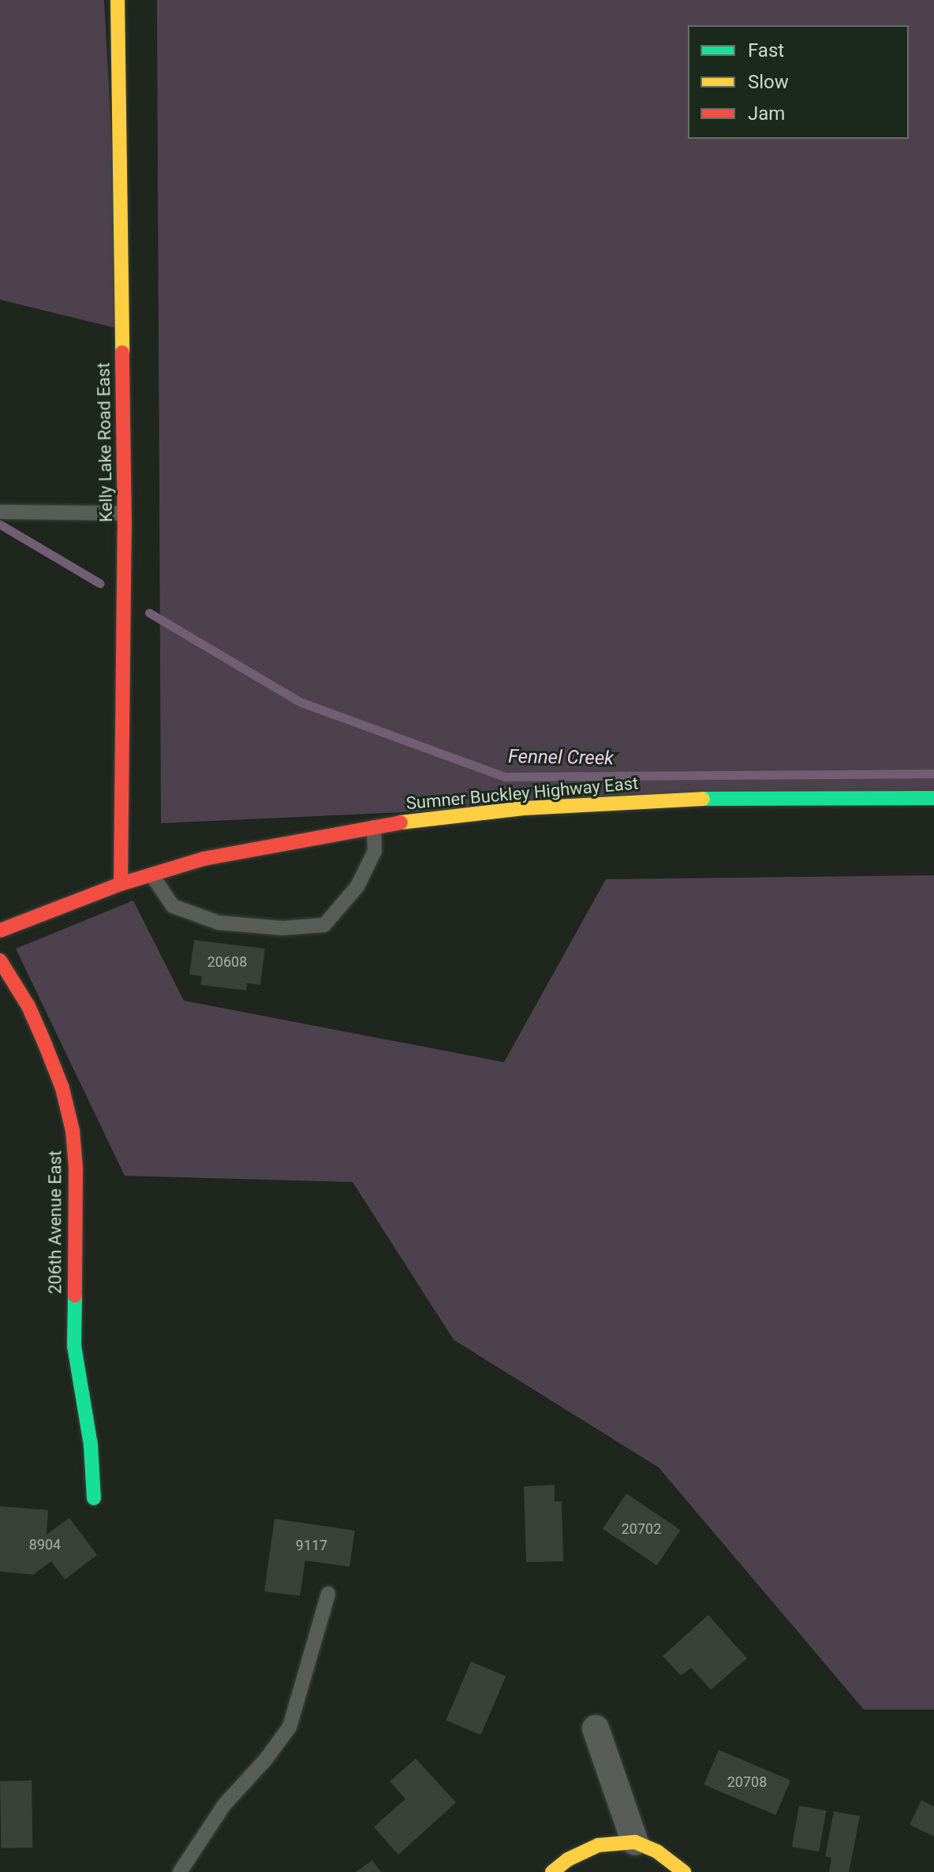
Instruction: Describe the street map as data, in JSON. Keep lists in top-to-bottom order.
{
  "streets": {
    "street": ["Kelly Lake Road East", "Sumner Buckley Highway East", "206th Avenue East"]
  },
  "crossings": [
    ["Kelly Lake Road East", "Sumner Buckley Highway East"]
  ],
  "water": ["Fennel Creek"],
  "house_numbers": [
    "20608",
    "20702",
    "8904",
    "9117",
    "20708"
  ],
  "legend": ["Fast", "Slow", "Jam"]
}
